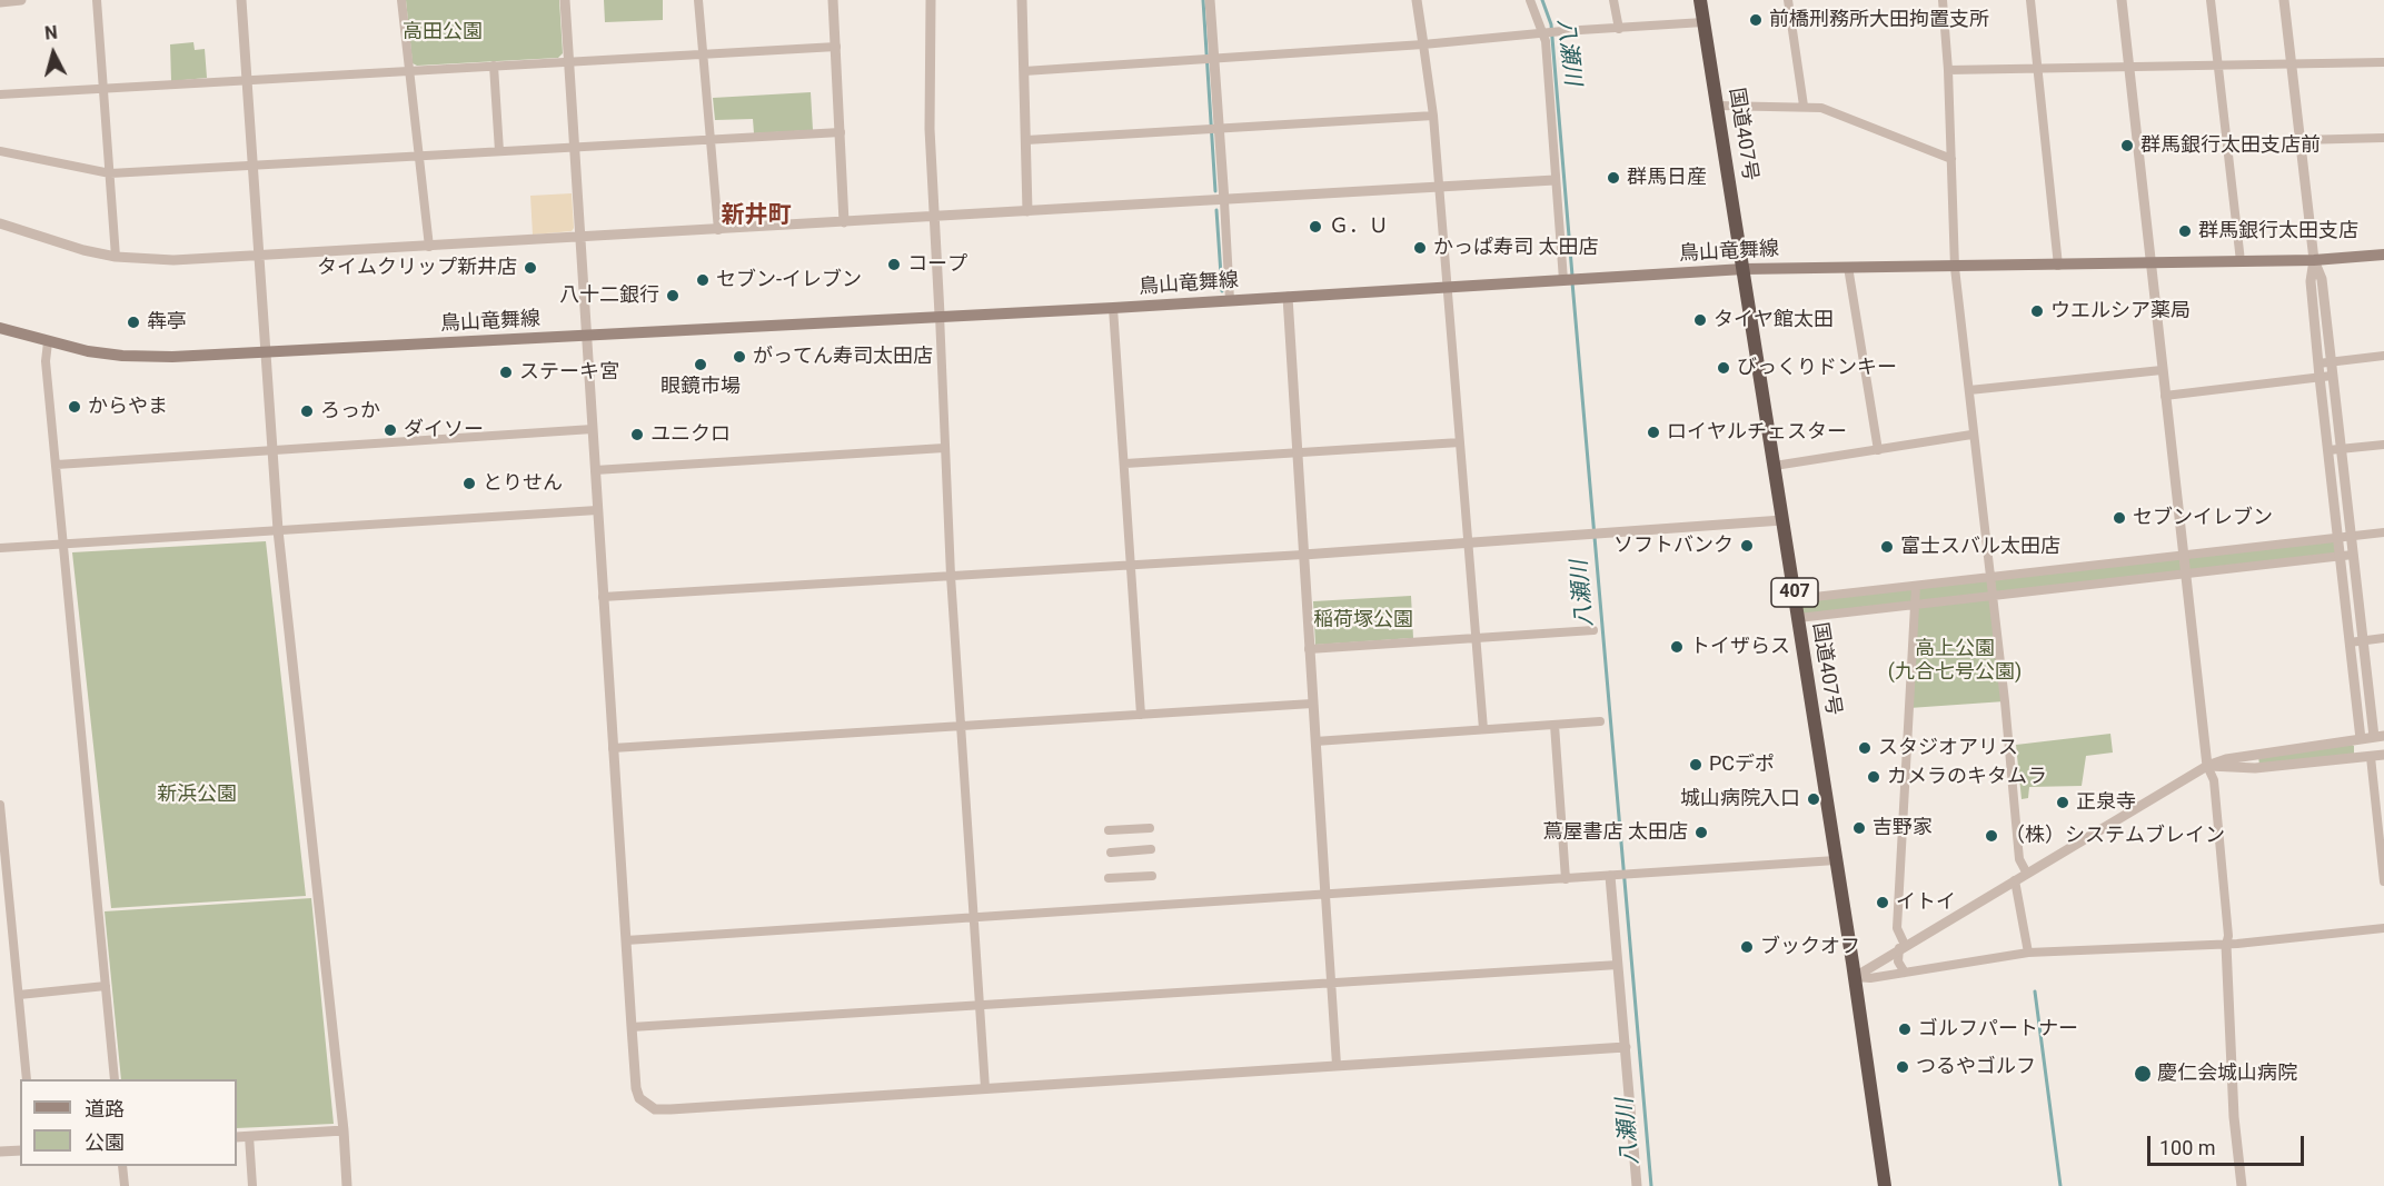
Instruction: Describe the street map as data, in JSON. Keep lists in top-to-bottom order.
{
  "streets": {
    "highway": ["国道407号", "407"],
    "main road": ["鳥山竜舞線"]
  },
  "crossings": [
    ["国道407号", "鳥山竜舞線"]
  ],
  "districts": ["新井町"],
  "water": ["八瀬川"],
  "parks": [
    "高田公園",
    "稲荷塚公園",
    "高上公園 (九合七号公園)",
    "新浜公園"
  ],
  "places": [
    "前橋刑務所大田拘置支所",
    "群馬銀行太田支店前",
    "群馬日産",
    "Ｇ．Ｕ",
    "群馬銀行太田支店",
    "かっぱ寿司 太田店",
    "コープ",
    "タイムクリップ新井店",
    "セブン-イレブン",
    "八十二銀行",
    "ウエルシア薬局",
    "タイヤ館太田",
    "犇亭",
    "がってん寿司太田店",
    "眼鏡市場",
    "びっくりドンキー",
    "ステーキ宮",
    "からやま",
    "ろっか",
    "ダイソー",
    "ロイヤルチェスター",
    "ユニクロ",
    "とりせん",
    "セブンイレブン",
    "ソフトバンク",
    "富士スバル太田店",
    "トイザらス",
    "スタジオアリス",
    "PCデポ",
    "カメラのキタムラ",
    "城山病院入口",
    "正泉寺",
    "吉野家",
    "蔦屋書店 太田店",
    "（株）システムブレイン",
    "イトイ",
    "ブックオフ",
    "ゴルフパートナー",
    "つるやゴルフ",
    "慶仁会城山病院"
  ],
  "legend": ["道路", "公園"],
  "scale_bar": "100 m",
  "north": "top"
}
